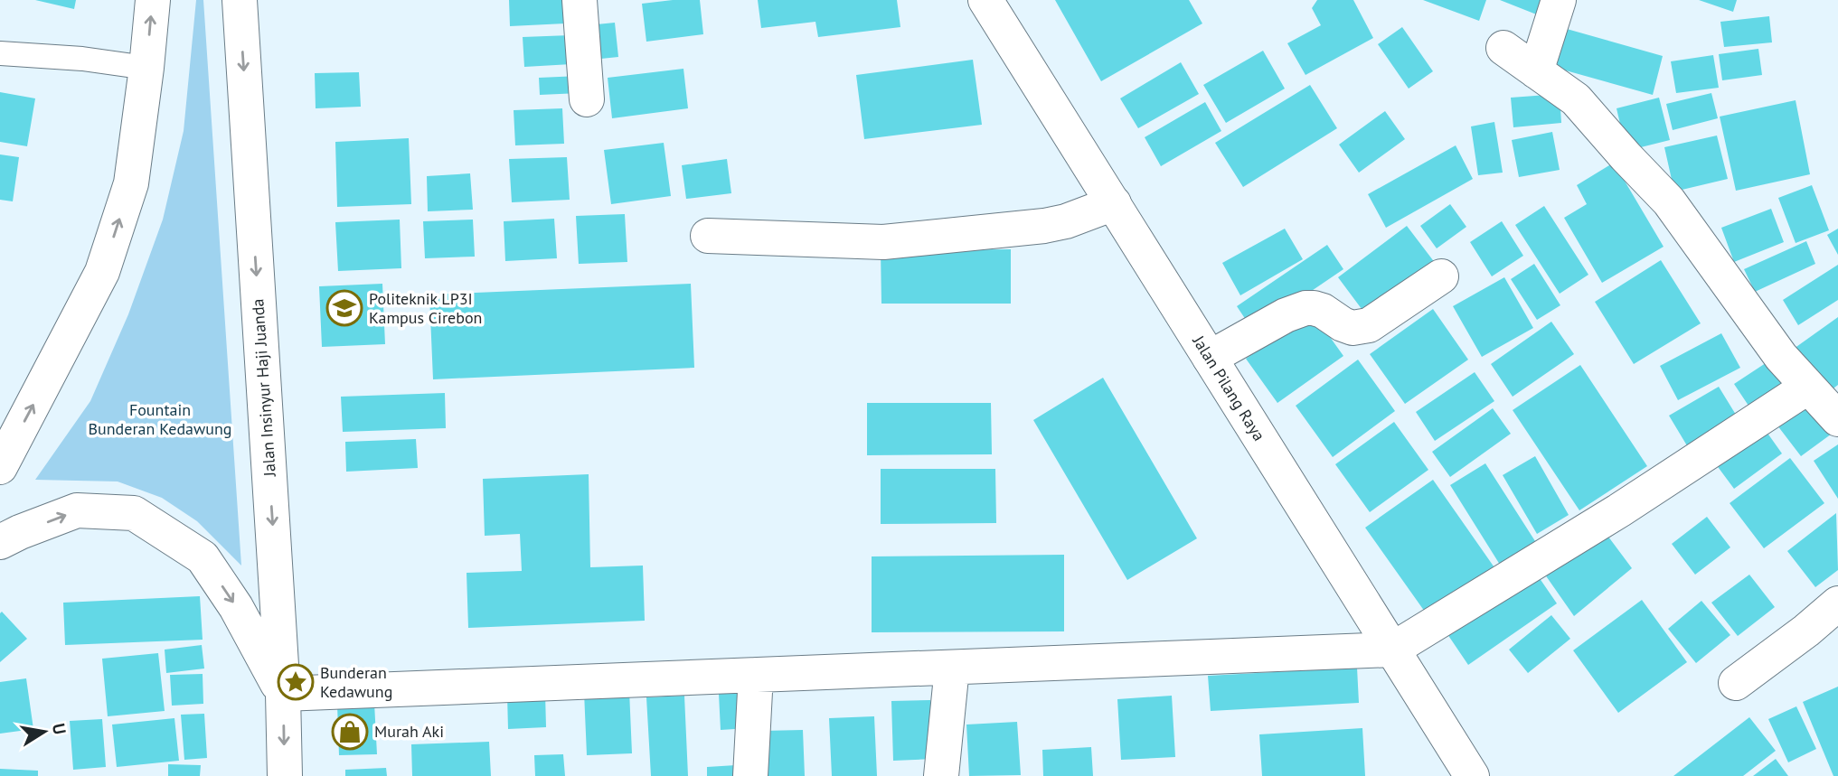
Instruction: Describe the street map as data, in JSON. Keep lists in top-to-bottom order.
{
  "streets": {
    "main road": ["Jalan Insinyur Haji Juanda", "Jalan Pilang Raya"]
  },
  "parks": ["Fountain Bunderan Kedawung"],
  "places": {
    "school or university": ["Politeknik LP3I Kampus Cirebon"],
    "place": ["Bunderan Kedawung"],
    "shop": ["Murah Aki"]
  },
  "north": "right"
}
